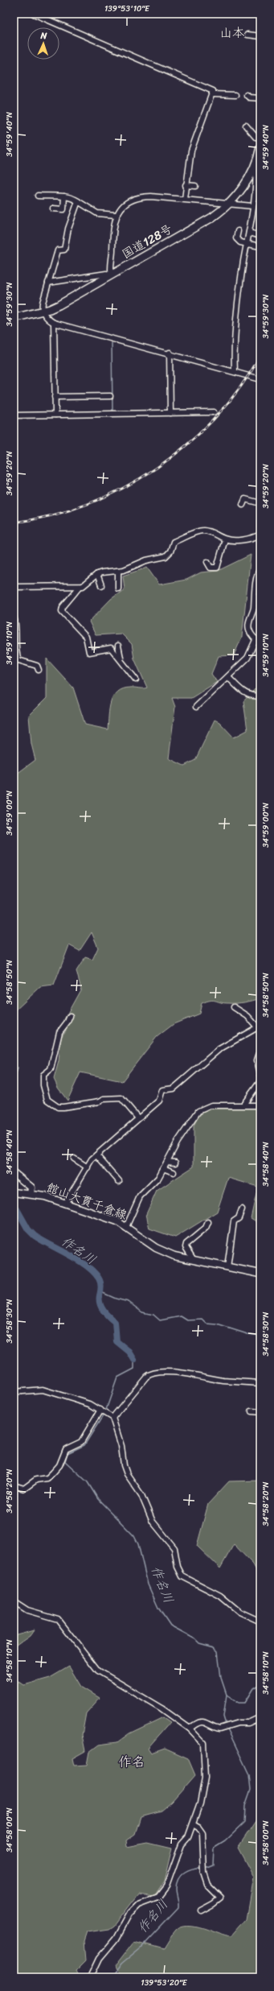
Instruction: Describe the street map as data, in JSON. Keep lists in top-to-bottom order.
{
  "streets": {
    "highway": ["国道128号"],
    "main road": ["館山大貫千倉線"]
  },
  "districts": ["山本", "作名"],
  "water": ["作名川"],
  "north": "top",
  "coordinates": [
    "139°53'10\"E",
    "34°59'40\"N",
    "34°59'30\"N",
    "34°59'20\"N",
    "34°59'10\"N",
    "34°59'00\"N",
    "34°58'50\"N",
    "34°58'40\"N",
    "34°58'30\"N",
    "34°58'20\"N",
    "34°58'10\"N",
    "34°58'00\"N",
    "139°53'20\"E"
  ]
}
